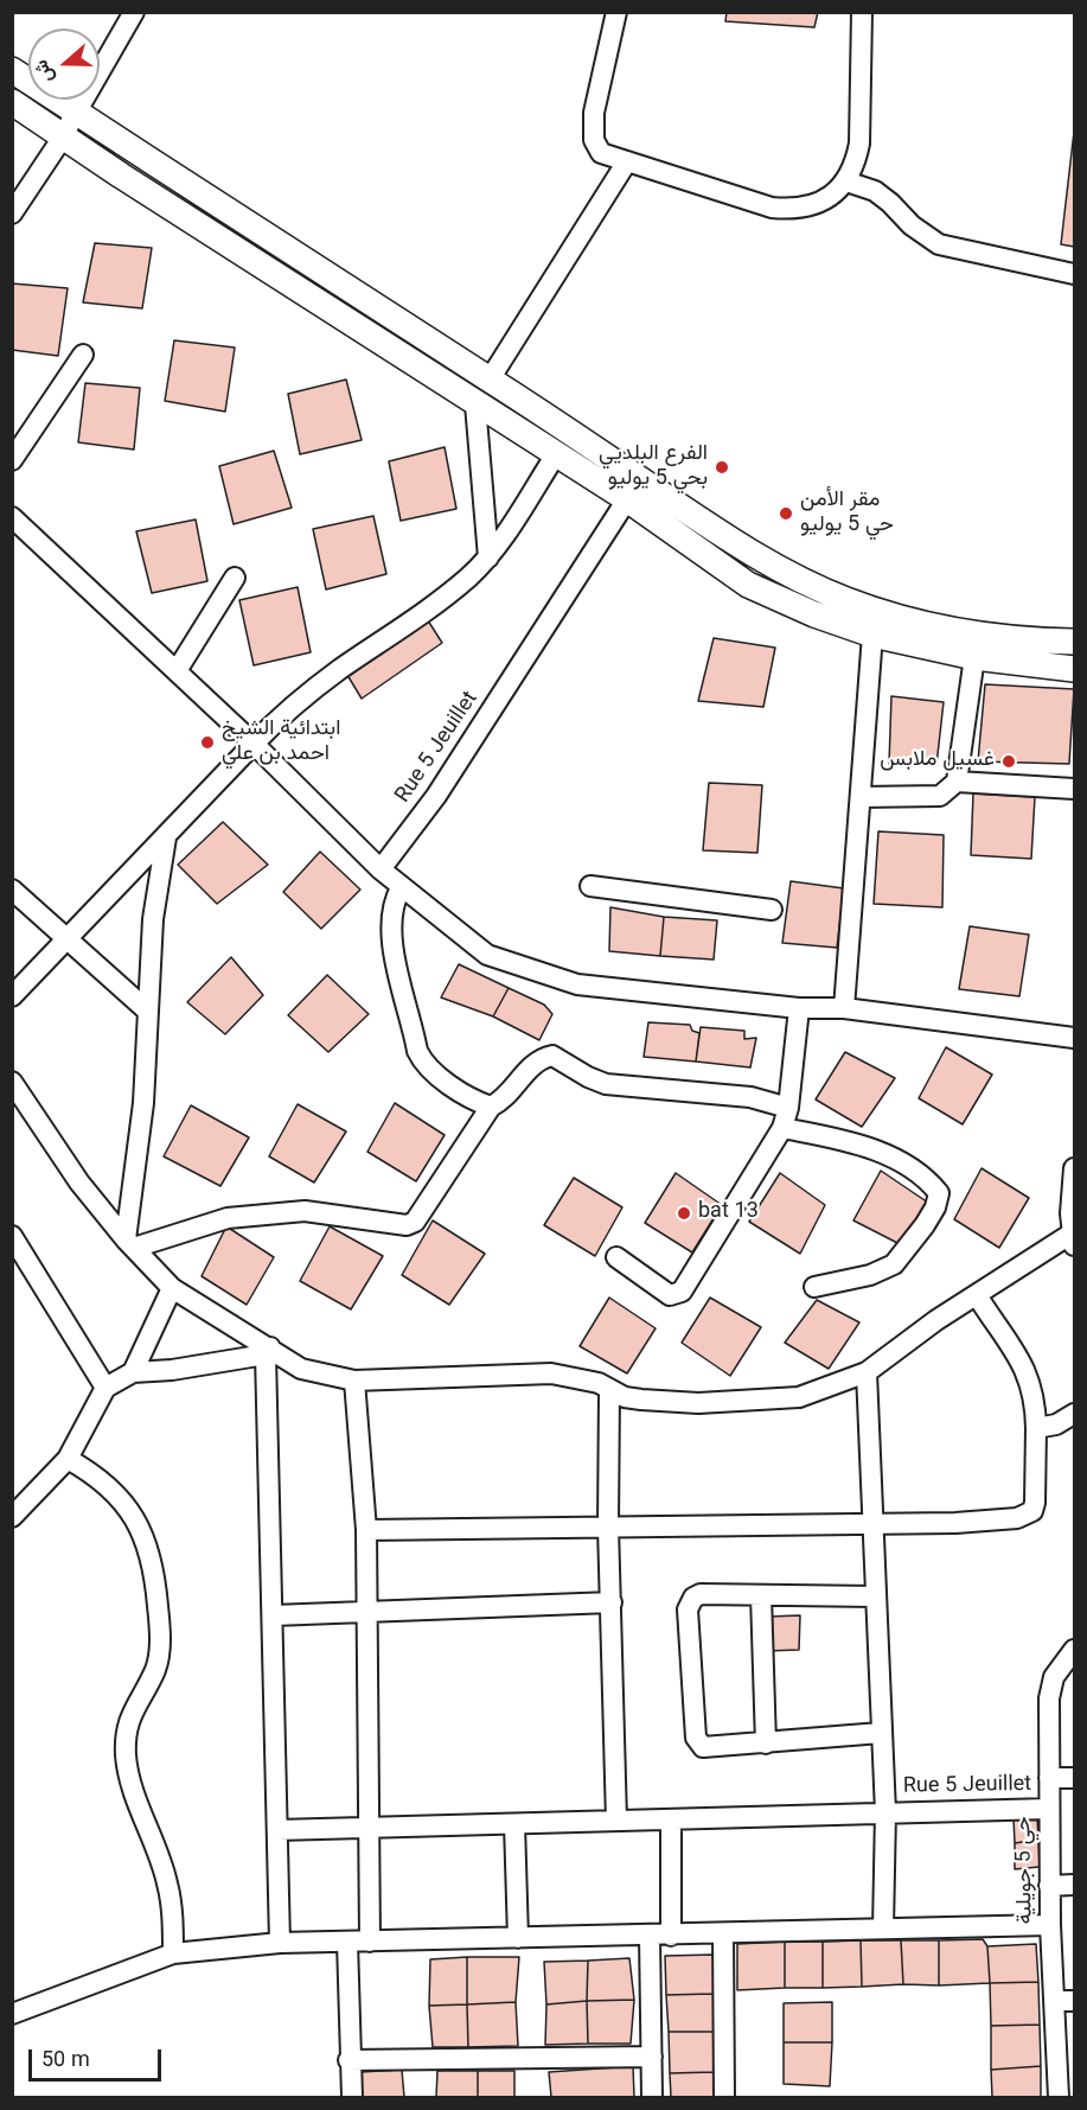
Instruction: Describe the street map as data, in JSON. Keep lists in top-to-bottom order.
{
  "streets": {
    "street": ["Rue 5 Jeuillet", "حي 5 جويلية"]
  },
  "crossings": [
    ["Rue 5 Jeuillet", "حي 5 جويلية"]
  ],
  "places": [
    "الفرع البلديي بحي 5 يوليو",
    "مقر الأمن حي 5 يوليو",
    "ابتدائية الشيخ احمد بن علي",
    "غسيل ملابس",
    "bat 13"
  ],
  "scale_bar": "50 m",
  "north": "left"
}
